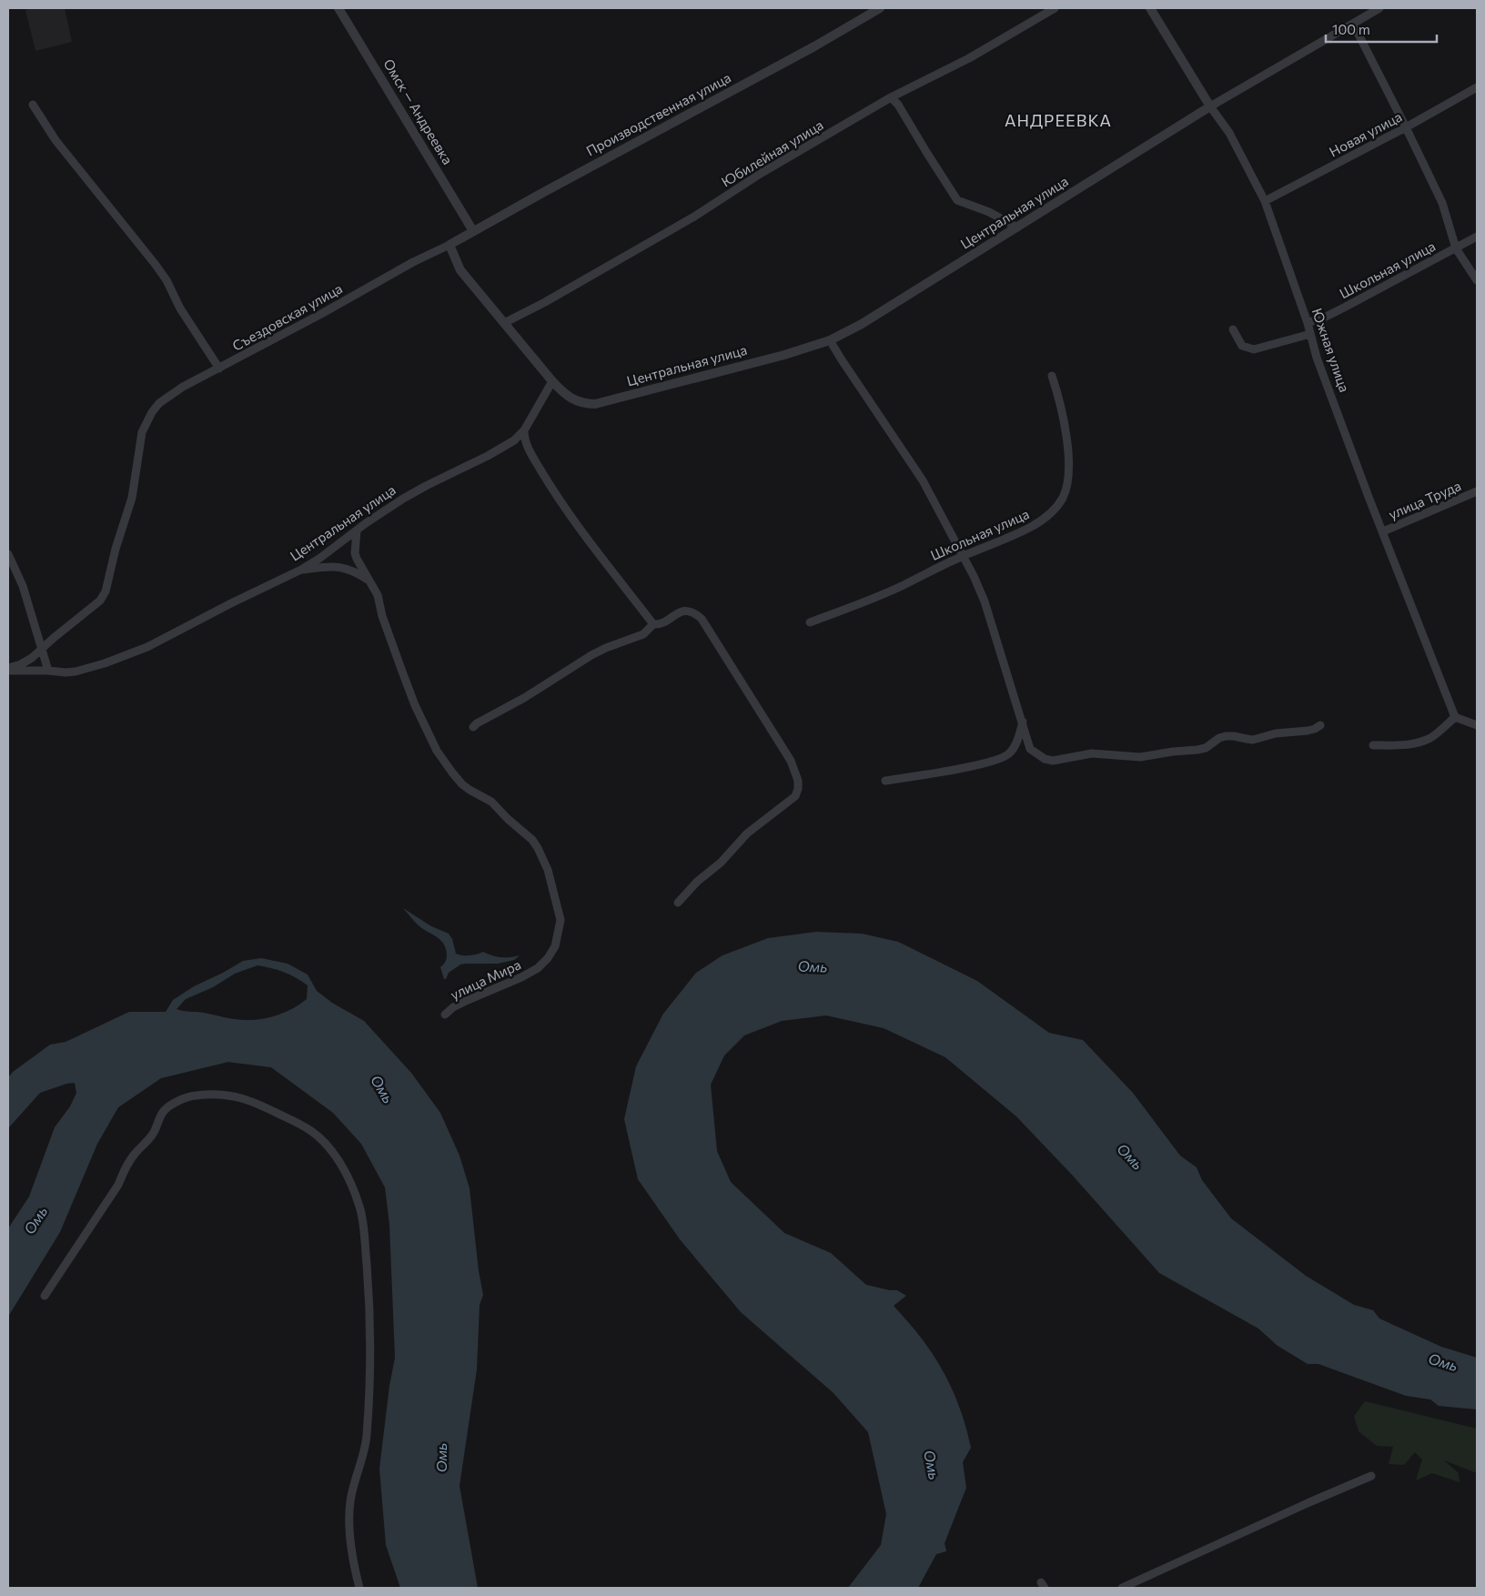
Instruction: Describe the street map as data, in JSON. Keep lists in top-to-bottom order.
{
  "streets": {
    "street": [
      "Омск — Андреевка",
      "Производственная улица",
      "Новая улица",
      "Юбилейная улица",
      "Центральная улица",
      "Школьная улица",
      "Съездовская улица",
      "Южная улица",
      "улица Труда",
      "улица Мира"
    ]
  },
  "crossings": [
    ["Омск — Андреевка", "Производственная улица"],
    ["Производственная улица", "Съездовская улица"],
    ["Новая улица", "Южная улица"],
    ["Центральная улица", "Съездовская улица"],
    ["Центральная улица", "Южная улица"],
    ["Школьная улица", "Южная улица"],
    ["Южная улица", "улица Труда"]
  ],
  "districts": ["АНДРЕЕВКА"],
  "water": ["Омь"],
  "scale_bar": "100 m"
}
